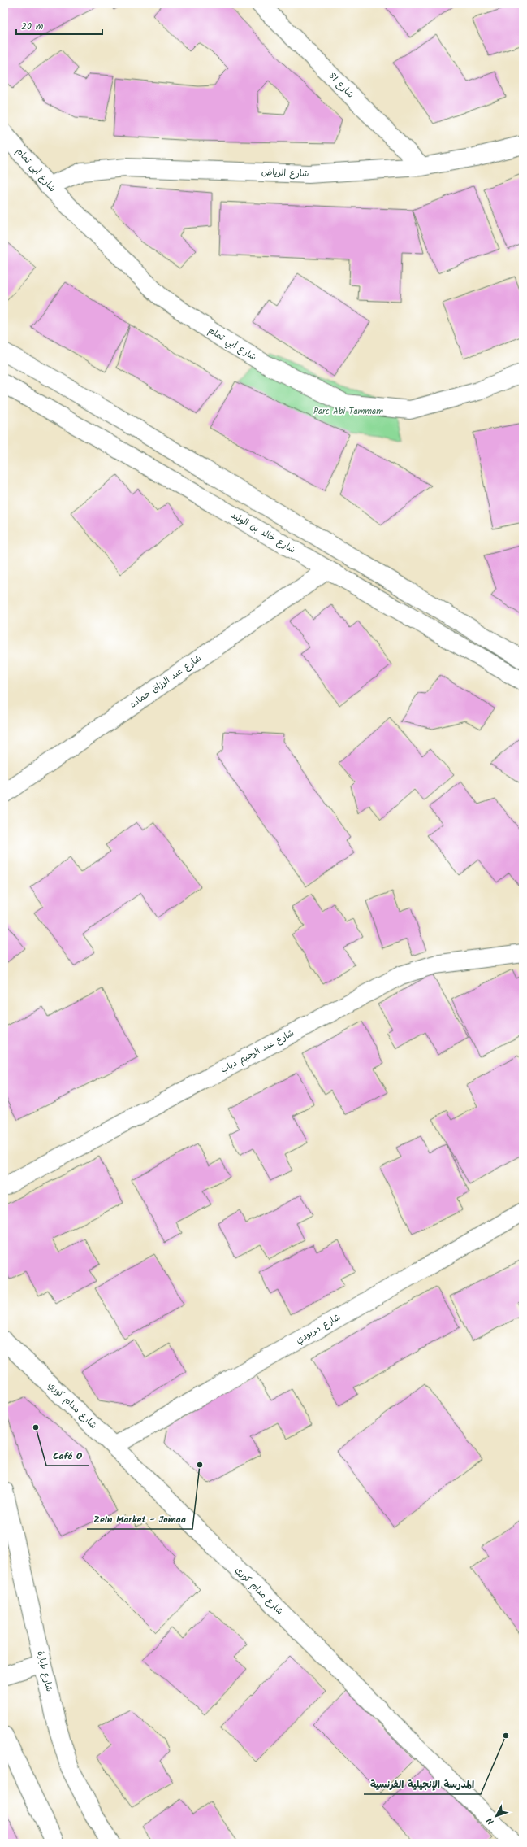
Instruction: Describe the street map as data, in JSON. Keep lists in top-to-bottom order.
{
  "streets": {
    "street": [
      "شارع 81",
      "شارع أبي تمام",
      "شارع الرياض",
      "شارع خالد بن الوليد",
      "شارع عبد الرزاق حماده",
      "شارع عبد الرحيم دياب",
      "شارع مزبودي",
      "شارع مدام كوري",
      "شارع طبارة"
    ]
  },
  "crossings": [
    ["شارع 81", "شارع الرياض"],
    ["شارع أبي تمام", "شارع الرياض"],
    ["شارع خالد بن الوليد", "شارع عبد الرزاق حماده"],
    ["شارع مزبودي", "شارع مدام كوري"]
  ],
  "parks": ["Parc Abi Tammam"],
  "places": ["Café O", "Zein Market - Jomaa", "المدرسة الإنجيلية الفرنسية"],
  "scale_bar": "20 m",
  "north": "bottom left"
}
